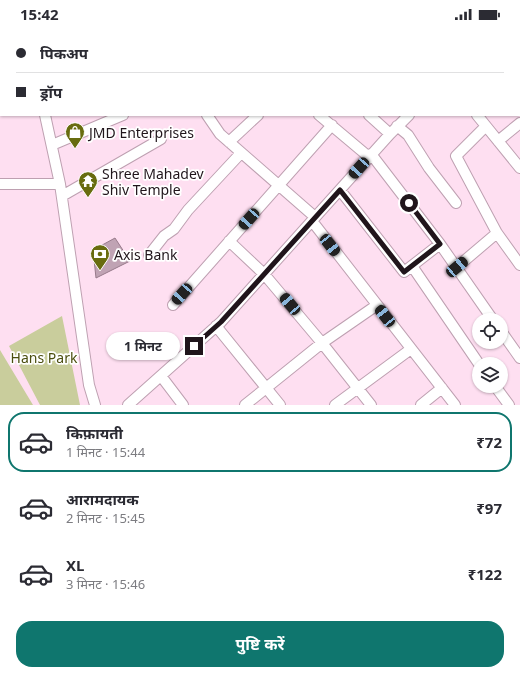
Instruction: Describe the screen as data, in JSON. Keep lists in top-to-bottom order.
{
  "parks": ["Hans Park"],
  "places": {
    "shop": ["JMD Enterprises"],
    "temple": ["Shree Mahadev Shiv Temple"],
    "bank": ["Axis Bank"]
  },
  "page": {
    "status": "15:42",
    "banner": ["पिकअप", "ड्रॉप"],
    "bubble": "1 मिनट",
    "list": [
      {
        "name": "किफ़ायती",
        "note": "1 मिनट · 15:44",
        "value": "₹72"
      },
      {
        "name": "आरामदायक",
        "note": "2 मिनट · 15:45",
        "value": "₹97"
      },
      {
        "name": "XL",
        "note": "3 मिनट · 15:46",
        "value": "₹122"
      }
    ],
    "buttons": "पुष्टि करें"
  }
}
